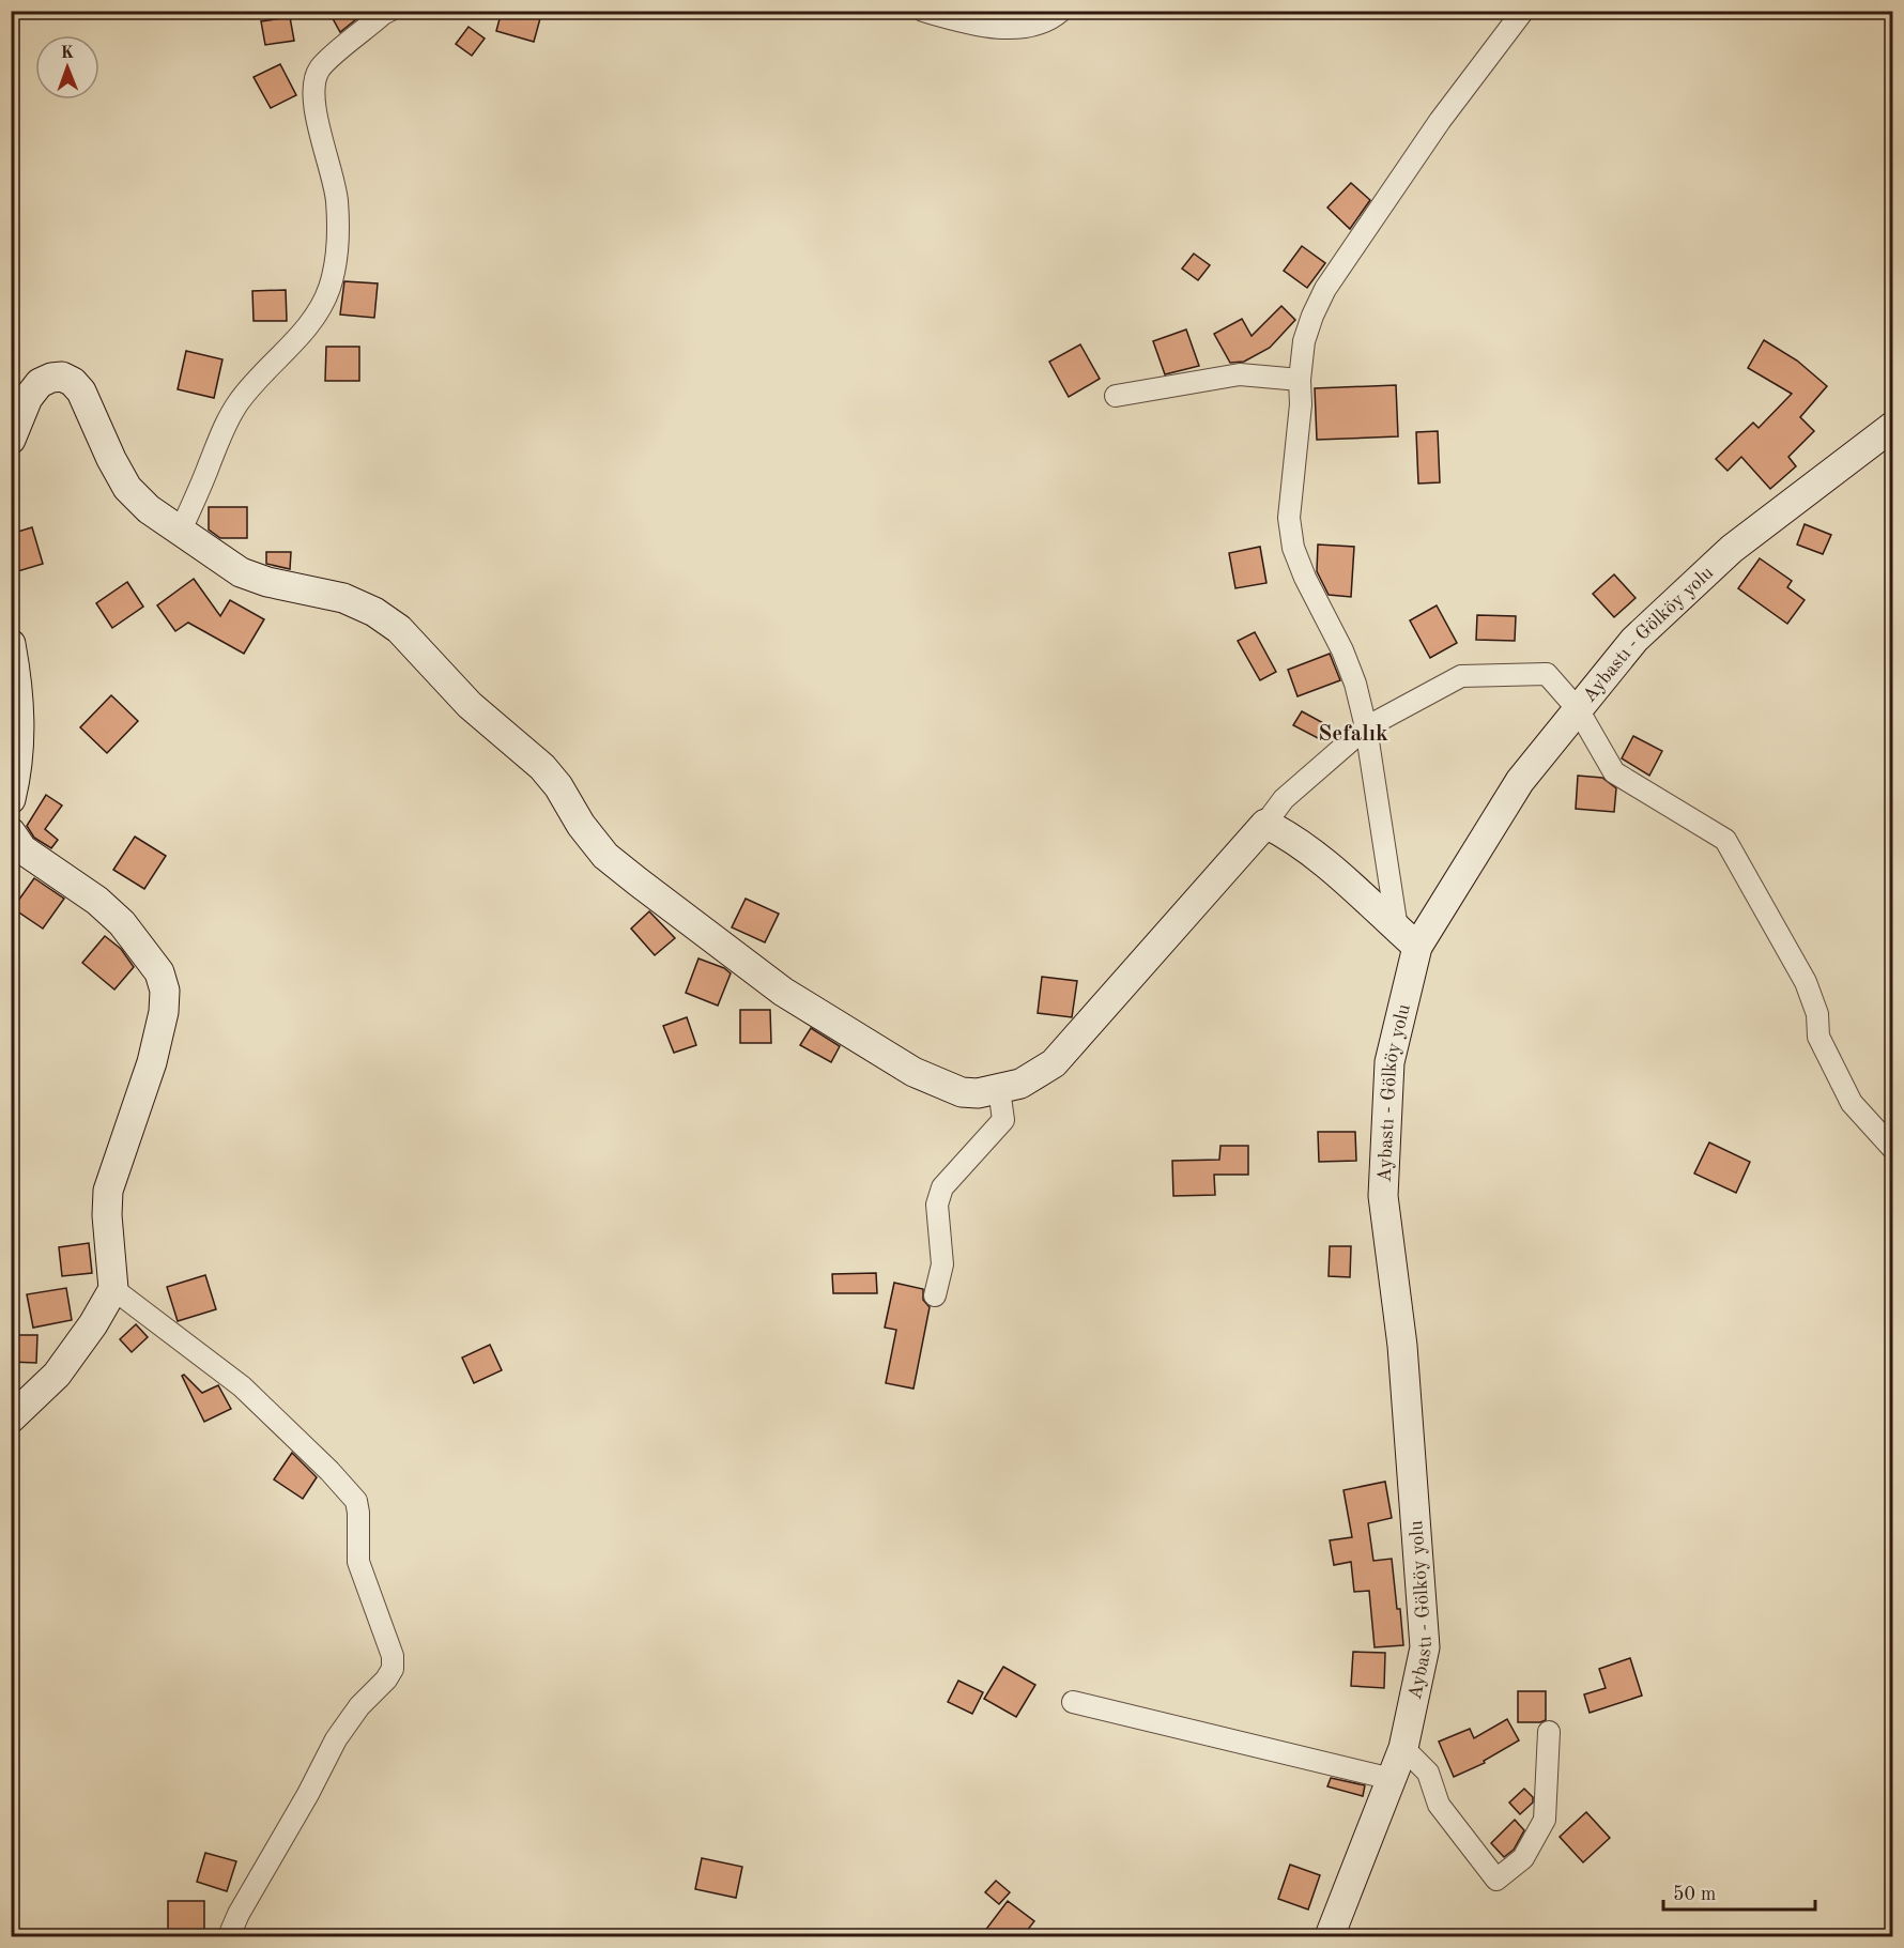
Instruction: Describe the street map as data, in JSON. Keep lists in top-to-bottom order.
{
  "streets": {
    "street": ["Aybastı - Gölköy yolu"]
  },
  "districts": ["Sefalık"],
  "scale_bar": "50 m",
  "north": "top"
}
